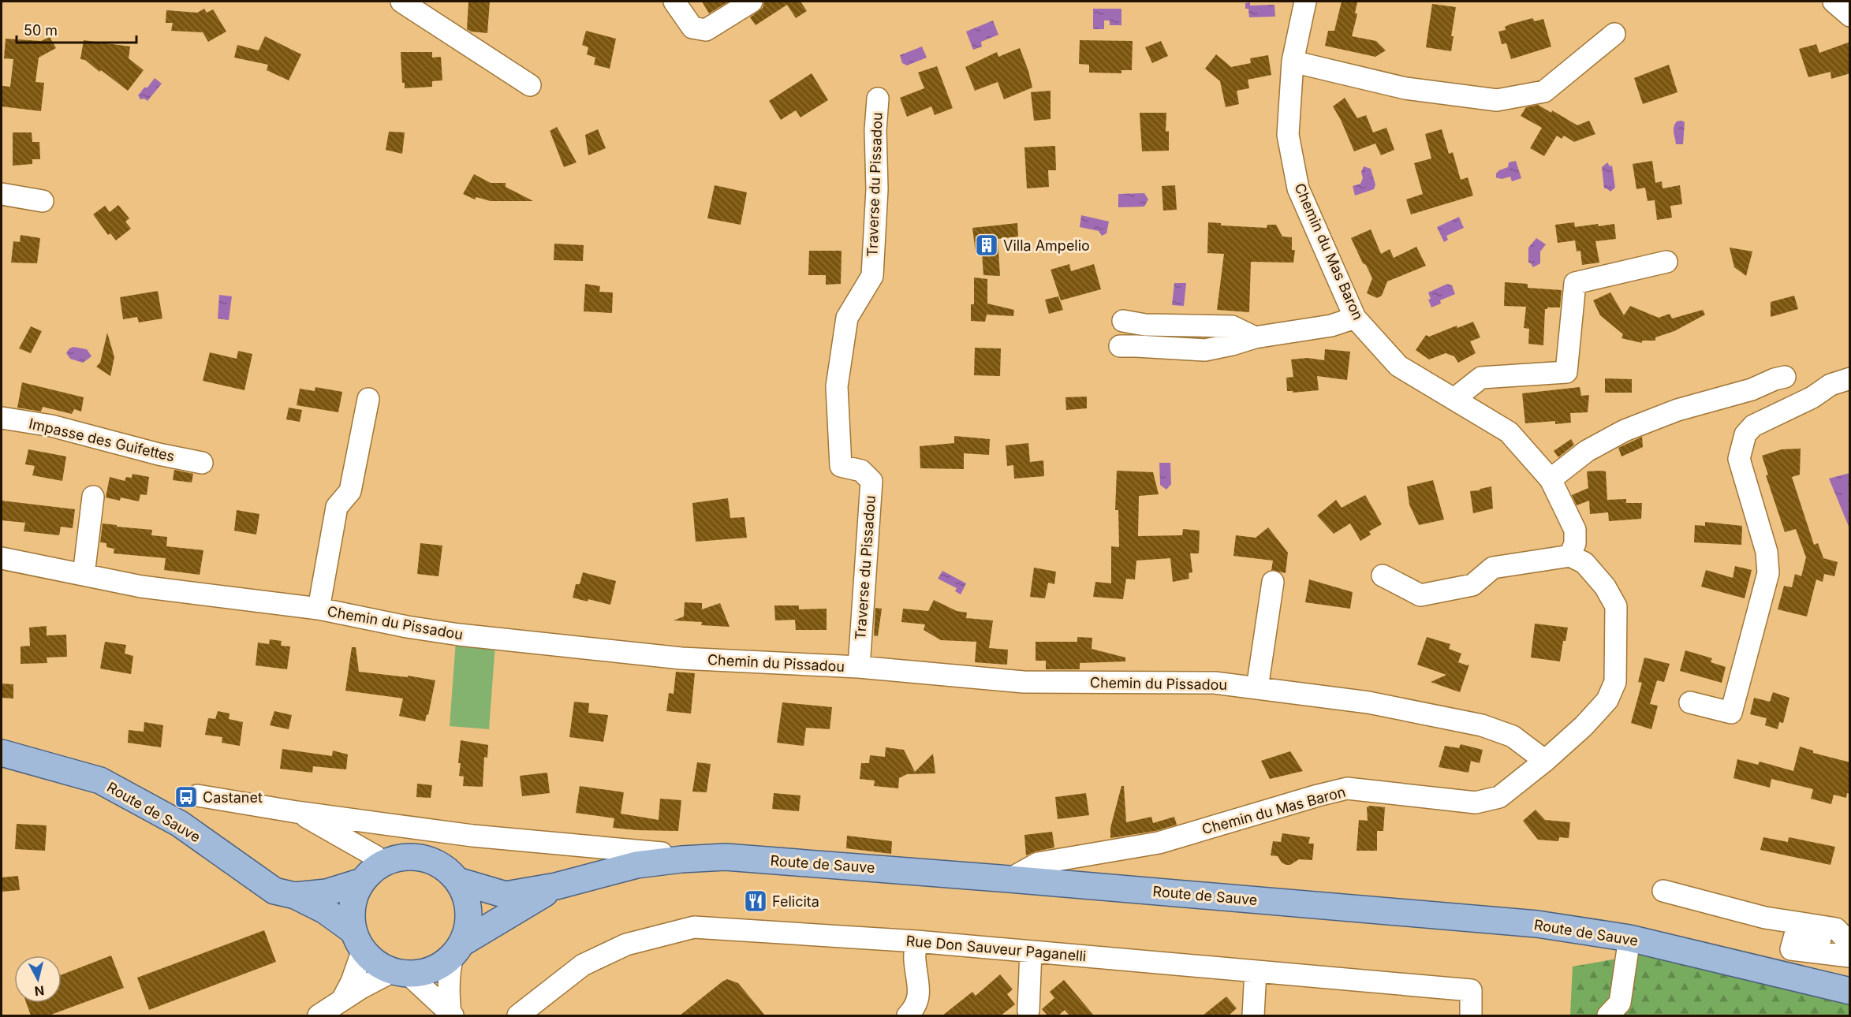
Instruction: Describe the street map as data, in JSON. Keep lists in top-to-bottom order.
{
  "streets": {
    "main road": ["Route de Sauve"],
    "street": [
      "Traverse du Pissadou",
      "Chemin du Mas Baron",
      "Impasse des Guifettes",
      "Chemin du Pissadou",
      "Rue Don Sauveur Paganelli"
    ]
  },
  "crossings": [
    ["Traverse du Pissadou", "Chemin du Pissadou"],
    ["Chemin du Mas Baron", "Chemin du Pissadou"],
    ["Chemin du Mas Baron", "Route de Sauve"]
  ],
  "places": {
    "building": ["Villa Ampelio"],
    "bus stop": ["Castanet"],
    "restaurant": ["Felicita"]
  },
  "scale_bar": "50 m",
  "north": "bottom"
}
